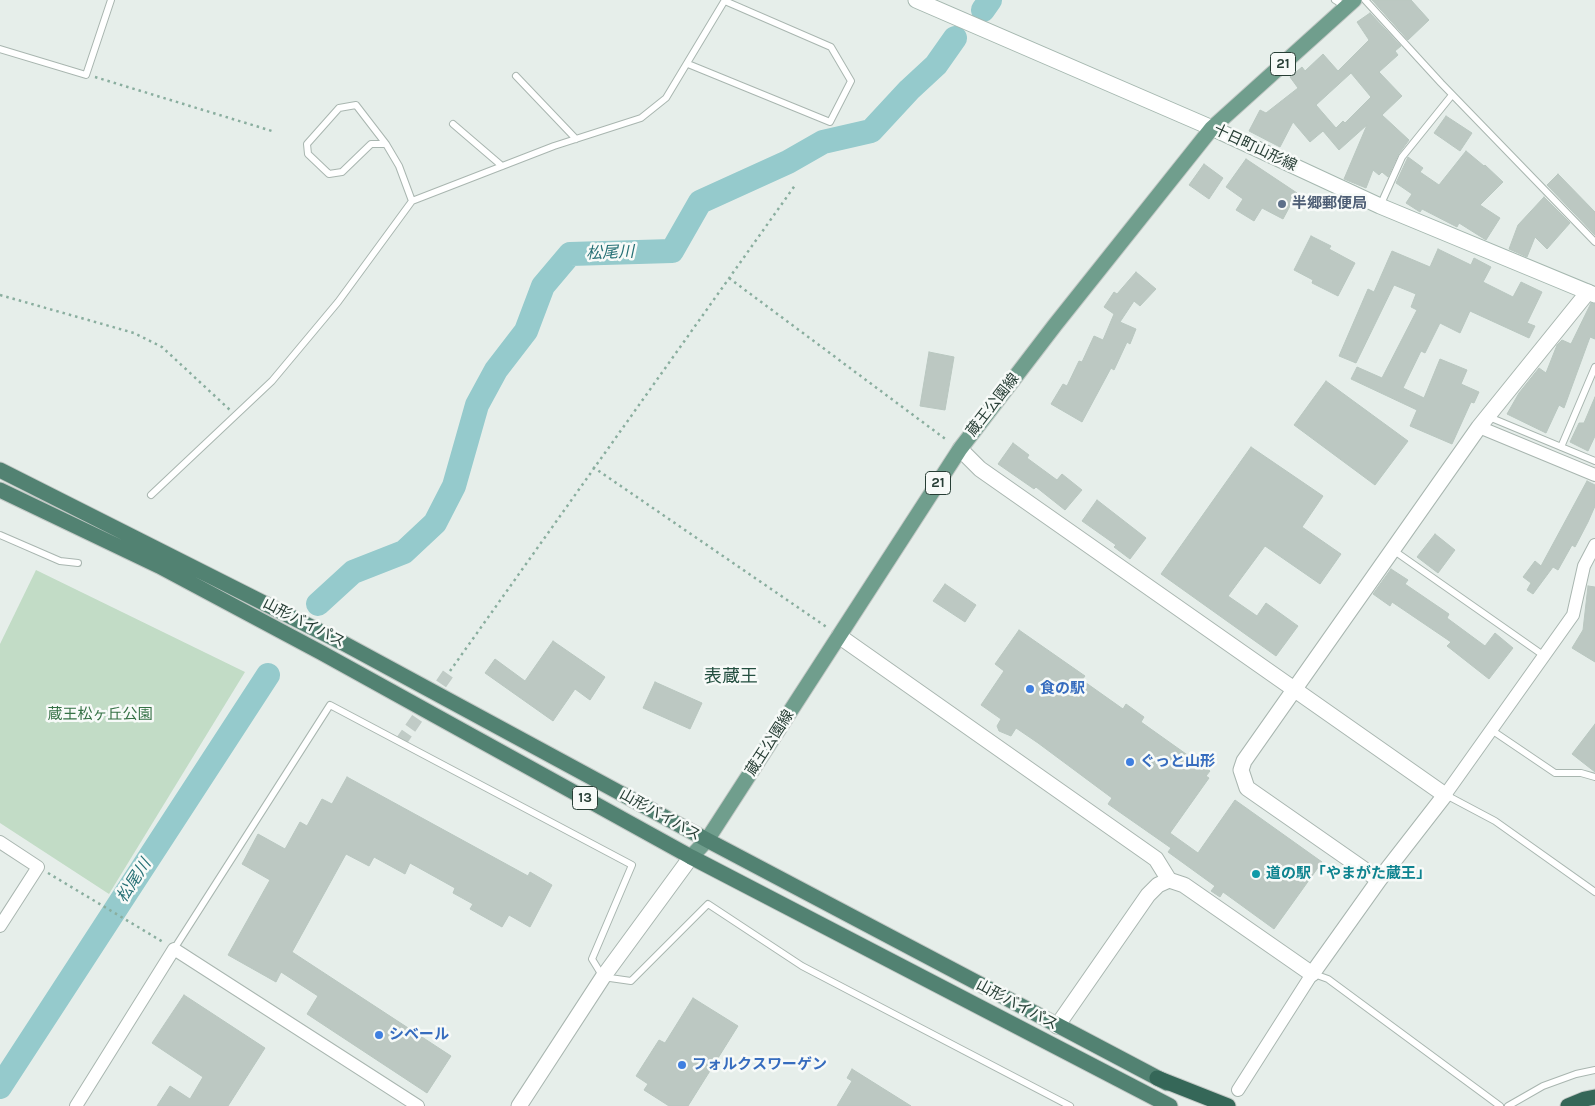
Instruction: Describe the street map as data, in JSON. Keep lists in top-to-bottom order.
{
  "streets": {
    "highway": ["山形バイパス", "13"],
    "main road": ["21", "蔵王公園線"],
    "street": ["十日町山形線"]
  },
  "crossings": [
    ["十日町山形線", "蔵王公園線"],
    ["蔵王公園線", "山形バイパス"]
  ],
  "districts": ["表蔵王"],
  "water": ["松尾川"],
  "parks": ["蔵王松ヶ丘公園"],
  "places": [
    "半郷郵便局",
    "食の駅",
    "ぐっと山形",
    "道の駅「やまがた蔵王」",
    "シベール",
    "フォルクスワーゲン"
  ]
}
